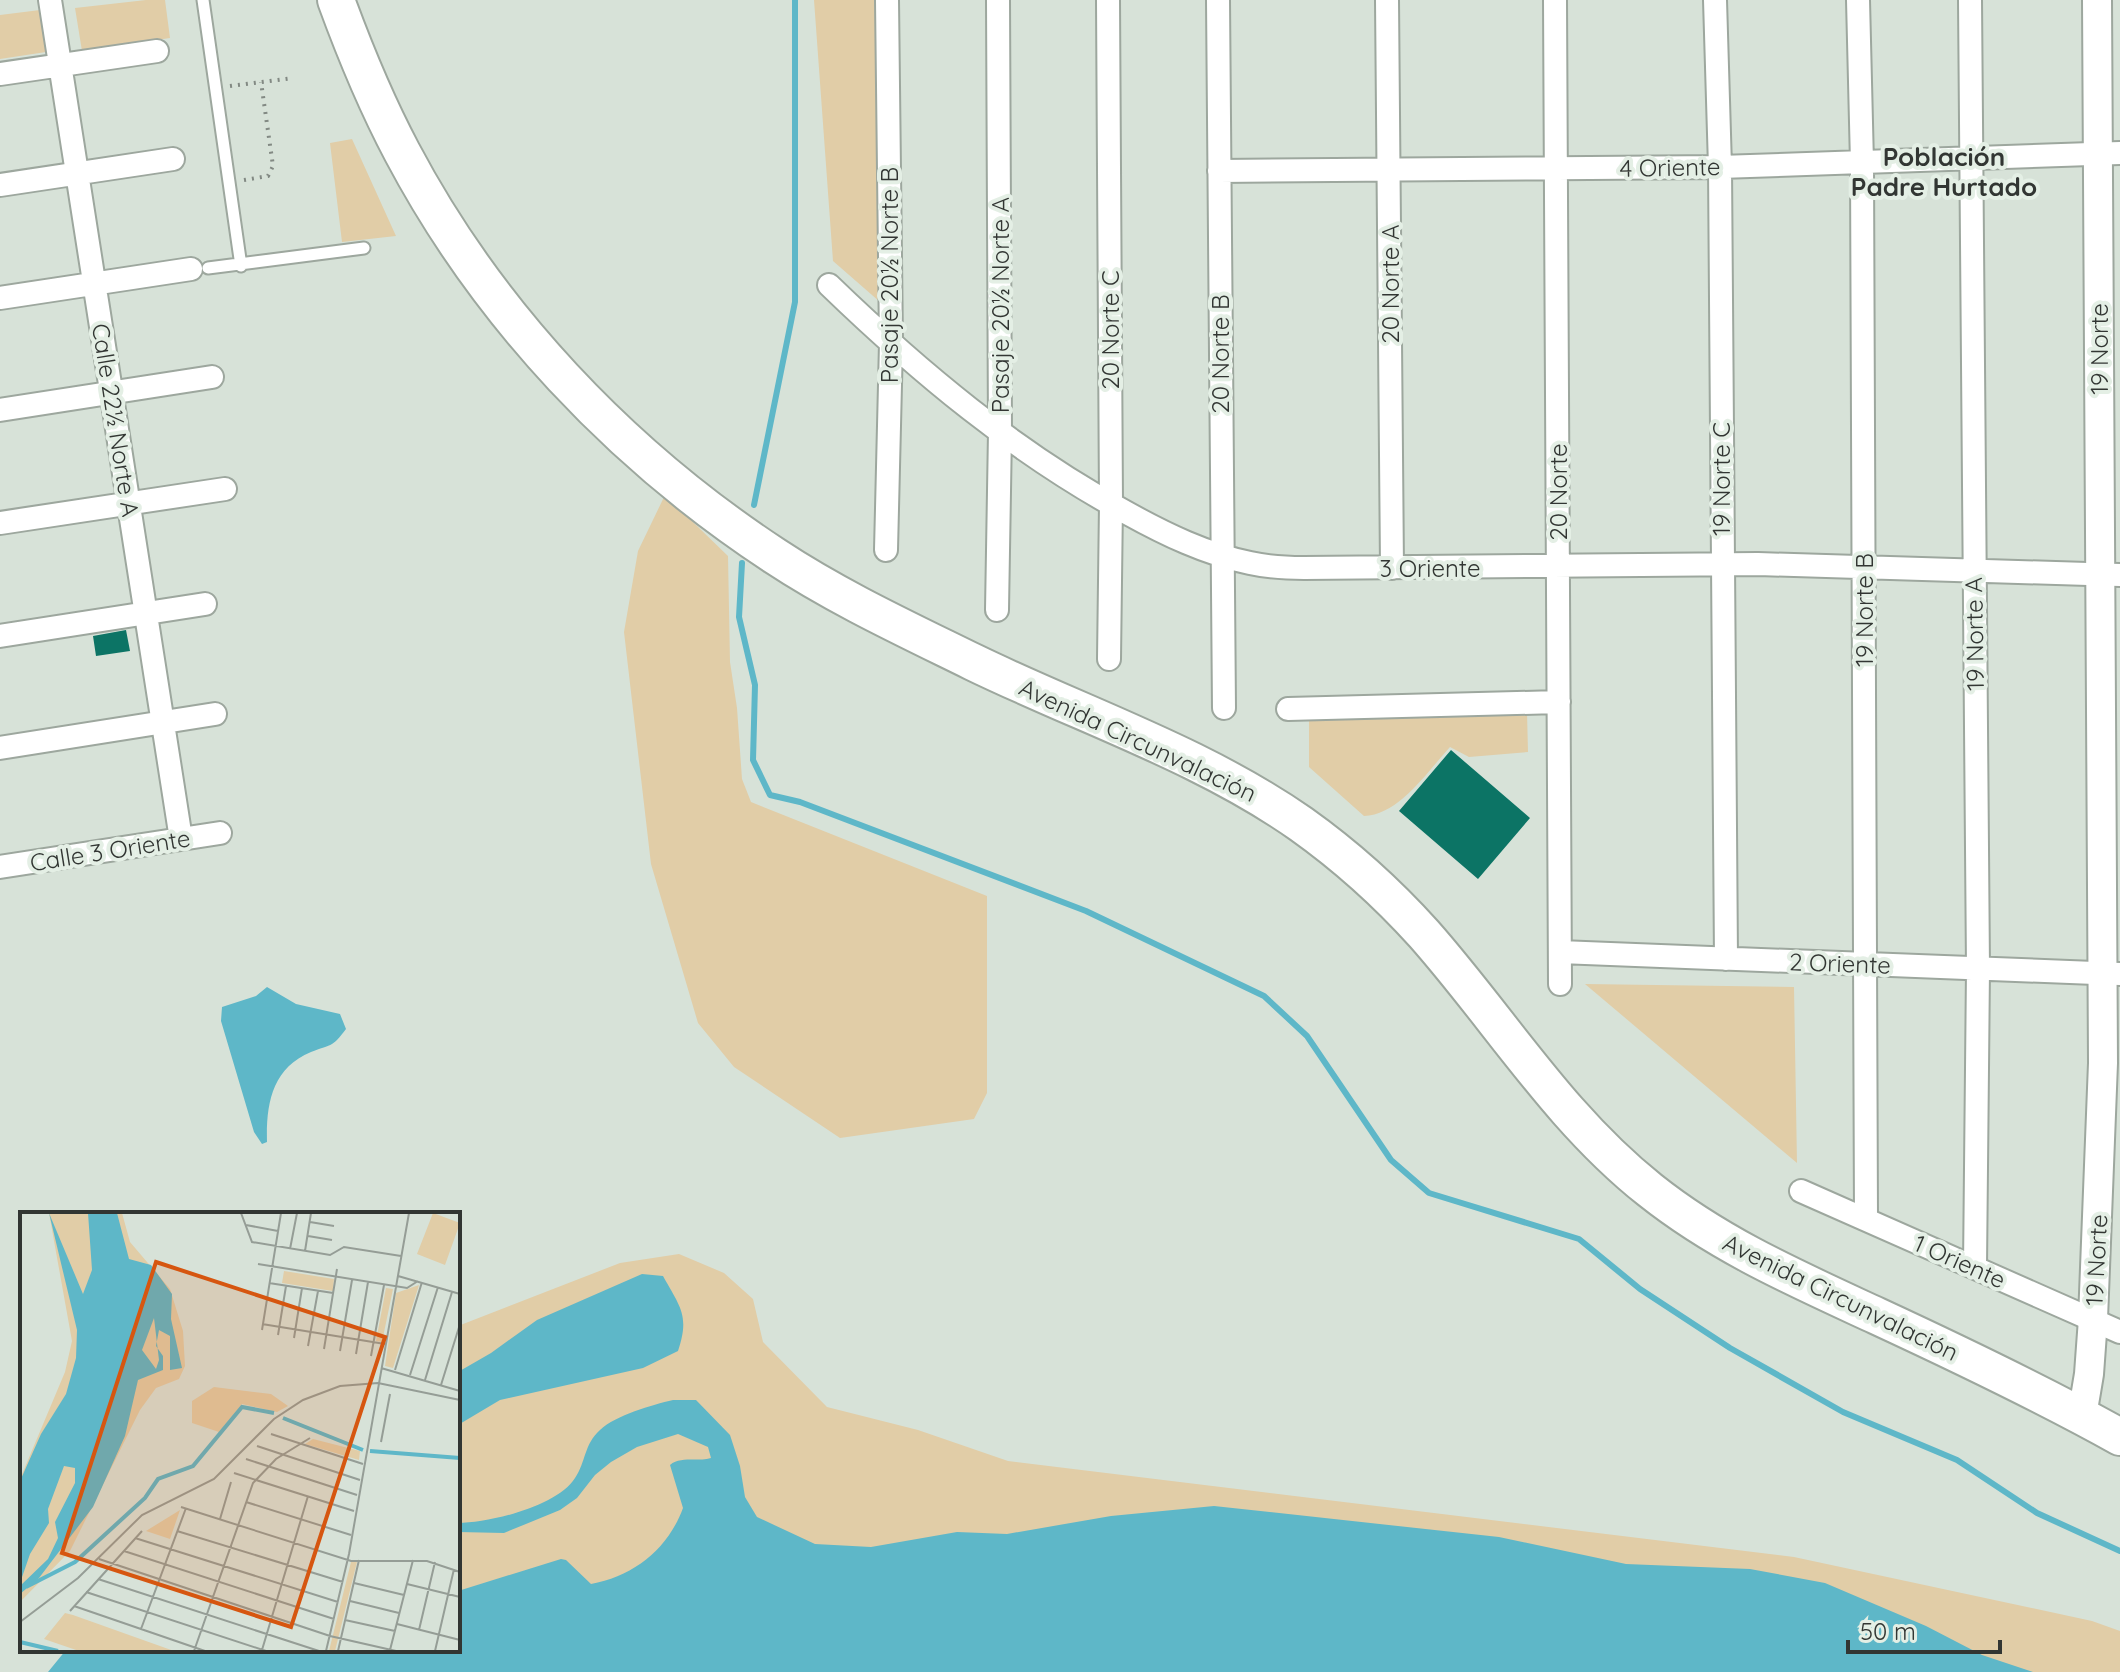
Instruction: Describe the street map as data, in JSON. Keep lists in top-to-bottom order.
{
  "streets": {
    "main road": ["Avenida Circunvalación"],
    "street": [
      "4 Oriente",
      "Pasaje 20½ Norte B",
      "20 Norte A",
      "Pasaje 20½ Norte A",
      "20 Norte C",
      "19 Norte",
      "20 Norte B",
      "Calle 22½ Norte A",
      "19 Norte C",
      "20 Norte",
      "3 Oriente",
      "19 Norte B",
      "19 Norte A",
      "Calle 3 Oriente",
      "2 Oriente",
      "1 Oriente"
    ]
  },
  "crossings": [
    ["4 Oriente", "20 Norte A"],
    ["4 Oriente", "19 Norte"],
    ["4 Oriente", "20 Norte B"],
    ["4 Oriente", "19 Norte C"],
    ["4 Oriente", "20 Norte"],
    ["4 Oriente", "19 Norte B"],
    ["4 Oriente", "19 Norte A"],
    ["Pasaje 20½ Norte B", "3 Oriente"],
    ["20 Norte A", "3 Oriente"],
    ["Pasaje 20½ Norte A", "3 Oriente"],
    ["20 Norte C", "3 Oriente"],
    ["19 Norte", "3 Oriente"],
    ["19 Norte", "Avenida Circunvalación"],
    ["19 Norte", "2 Oriente"],
    ["19 Norte", "1 Oriente"],
    ["20 Norte B", "3 Oriente"],
    ["Calle 22½ Norte A", "Calle 3 Oriente"],
    ["19 Norte C", "3 Oriente"],
    ["19 Norte C", "2 Oriente"],
    ["20 Norte", "3 Oriente"],
    ["20 Norte", "2 Oriente"],
    ["3 Oriente", "19 Norte B"],
    ["3 Oriente", "19 Norte A"],
    ["19 Norte B", "2 Oriente"],
    ["19 Norte B", "1 Oriente"],
    ["19 Norte A", "2 Oriente"],
    ["19 Norte A", "1 Oriente"]
  ],
  "districts": ["Población Padre Hurtado"],
  "scale_bar": "50 m"
}
